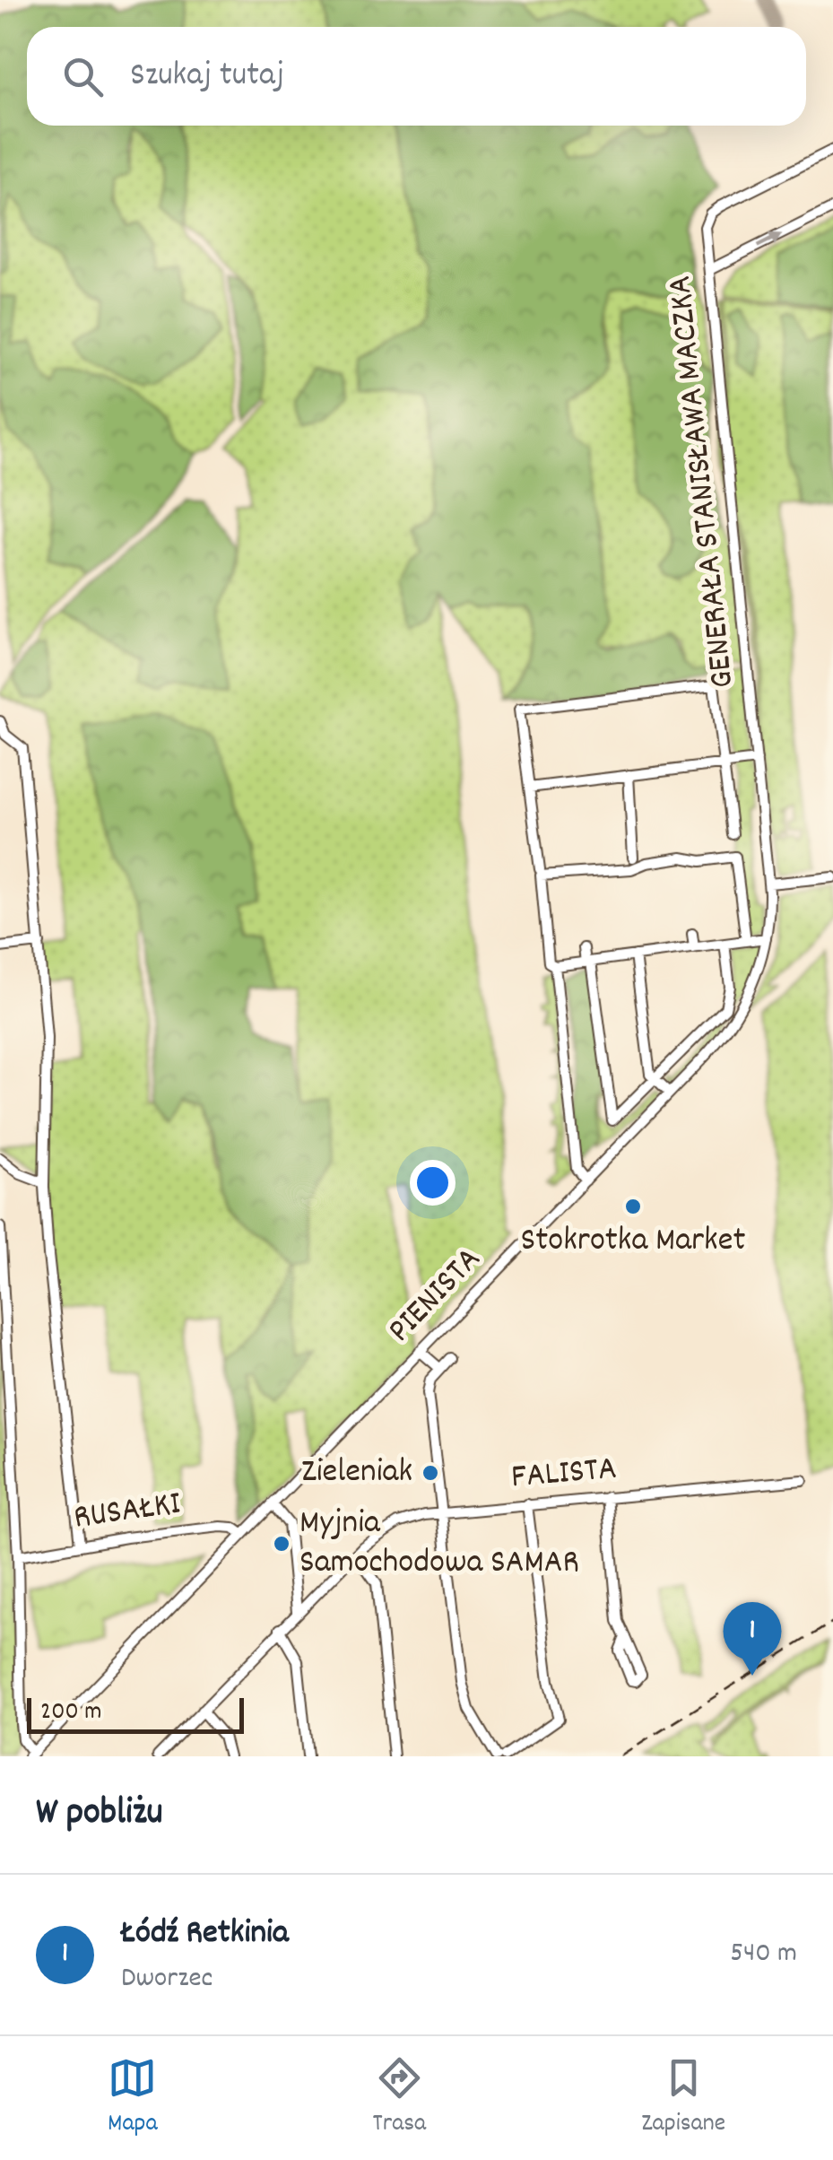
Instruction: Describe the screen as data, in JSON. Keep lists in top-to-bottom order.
{
  "streets": {
    "street": [
      "GENERAŁA STANISŁAWA MACZKA",
      "PIENISTA",
      "FALISTA",
      "RUSAŁKI"
    ]
  },
  "crossings": [
    ["GENERAŁA STANISŁAWA MACZKA", "PIENISTA"],
    ["PIENISTA", "RUSAŁKI"]
  ],
  "places": ["Stokrotka Market", "Zieleniak", "Myjnia Samochodowa SAMAR"],
  "scale_bar": "200 m",
  "page": {
    "search": "Szukaj tutaj",
    "pins": "1",
    "scale": "200 m",
    "heading": "W pobliżu",
    "list": [
      {
        "mark": "1",
        "name": "Łódź Retkinia",
        "note": "Dworzec",
        "value": "540 m"
      }
    ],
    "nav": ["Mapa", "Trasa", "Zapisane"]
  }
}
